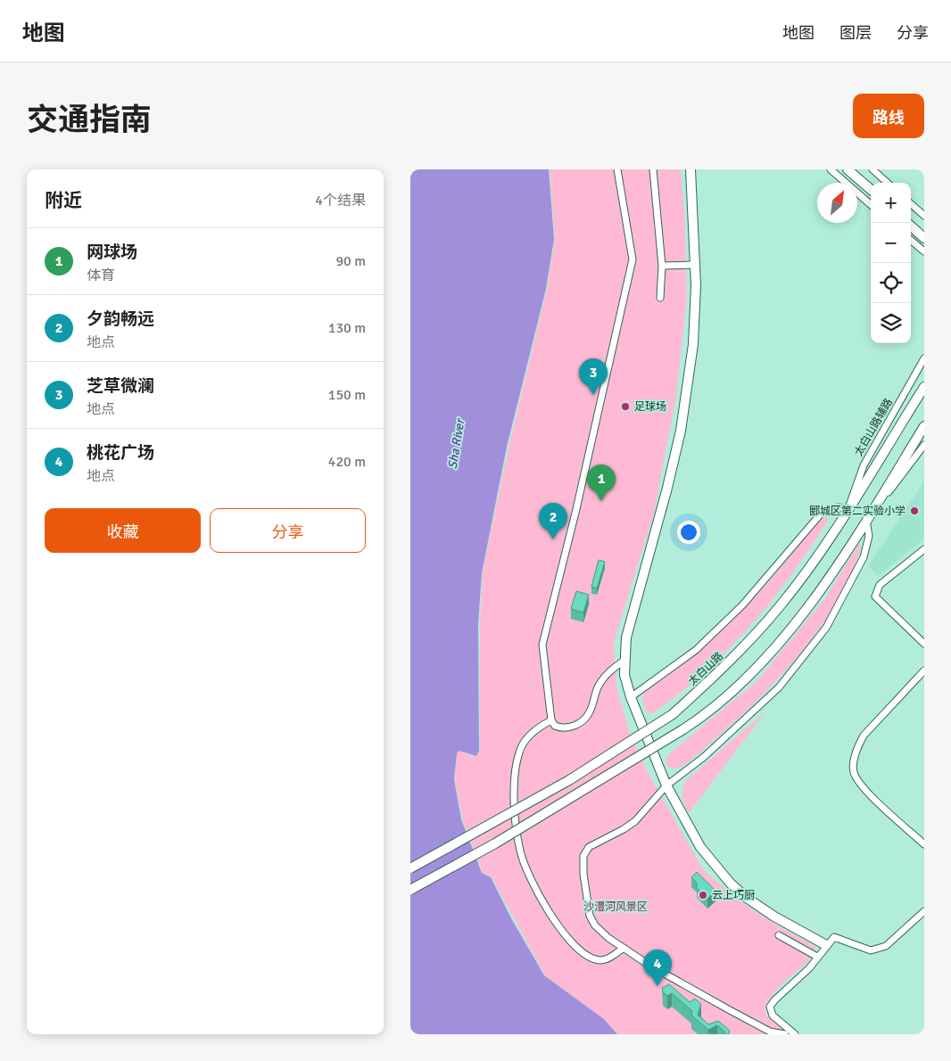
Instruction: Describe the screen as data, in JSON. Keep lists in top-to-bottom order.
{
  "streets": {
    "main road": ["太白山路"],
    "street": ["太白山路辅路"]
  },
  "crossings": [
    ["太白山路辅路", "太白山路"]
  ],
  "water": ["Sha River"],
  "parks": ["沙澧河风景区"],
  "places": ["足球场", "郾城区第二实验小学", "云上巧厨"],
  "north": "top right",
  "page": {
    "header": "地图",
    "nav": ["地图", "图层", "分享"],
    "title": "交通指南",
    "buttons": [
      "路线",
      ["收藏", "分享"]
    ],
    "heading": ["附近", "4个结果"],
    "map_buttons": ["+", "−"],
    "list": [
      {
        "mark": "1",
        "name": "网球场",
        "note": "体育",
        "value": "90 m"
      },
      {
        "mark": "2",
        "name": "夕韵畅远",
        "note": "地点",
        "value": "130 m"
      },
      {
        "mark": "3",
        "name": "芝草微澜",
        "note": "地点",
        "value": "150 m"
      },
      {
        "mark": "4",
        "name": "桃花广场",
        "note": "地点",
        "value": "420 m"
      }
    ],
    "pins": [
      "3",
      "1",
      "2",
      "4"
    ]
  }
}
